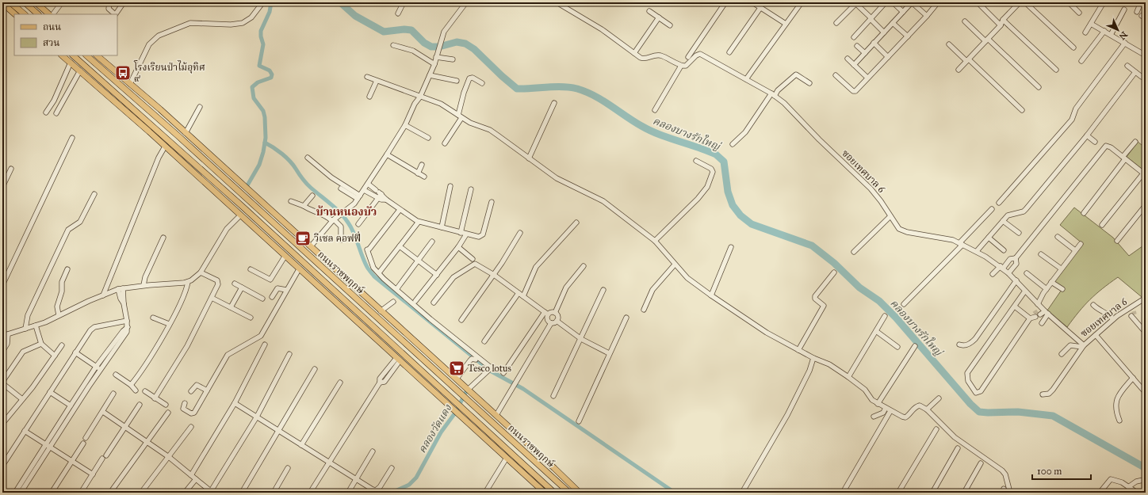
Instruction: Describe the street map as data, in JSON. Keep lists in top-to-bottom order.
{
  "streets": {
    "main road": ["ถนนราชพฤกษ์"],
    "street": ["ซอยเทศบาล 6"]
  },
  "districts": ["บ้านหนองบัว"],
  "water": ["คลองบางรักใหญ่", "คลองวัดแดง"],
  "places": {
    "bus stop": ["โรงเรียนป่าไม้อุทิศ ๙"],
    "cafe": ["วีเซล คอฟฟี่"],
    "supermarket": ["Tesco lotus"]
  },
  "legend": ["ถนน", "สวน"],
  "scale_bar": "100 m",
  "north": "bottom right"
}
